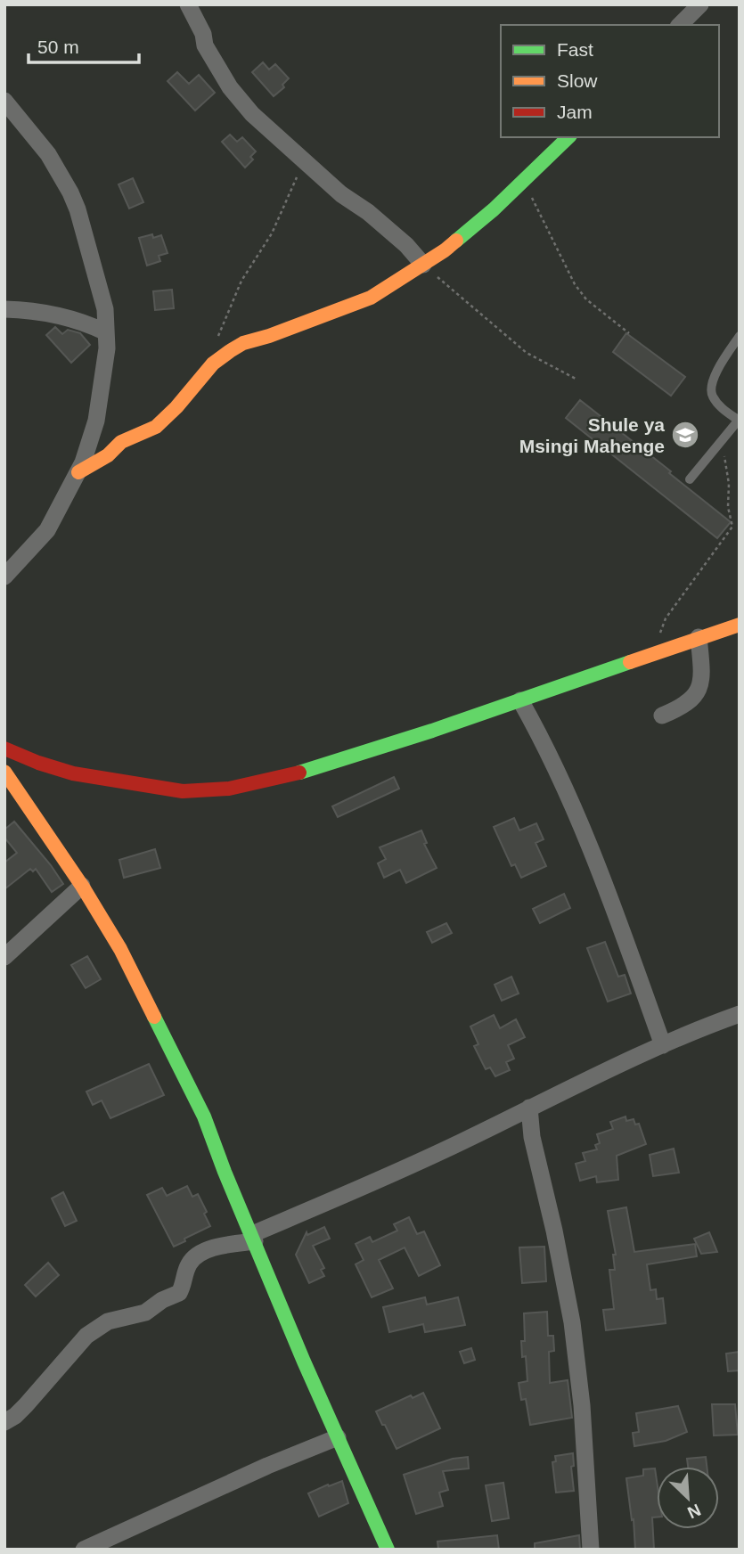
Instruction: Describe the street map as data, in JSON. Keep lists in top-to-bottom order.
{
  "places": {
    "school or university": ["Shule ya Msingi Mahenge"]
  },
  "legend": ["Fast", "Slow", "Jam"],
  "scale_bar": "50 m",
  "north": "bottom right"
}
